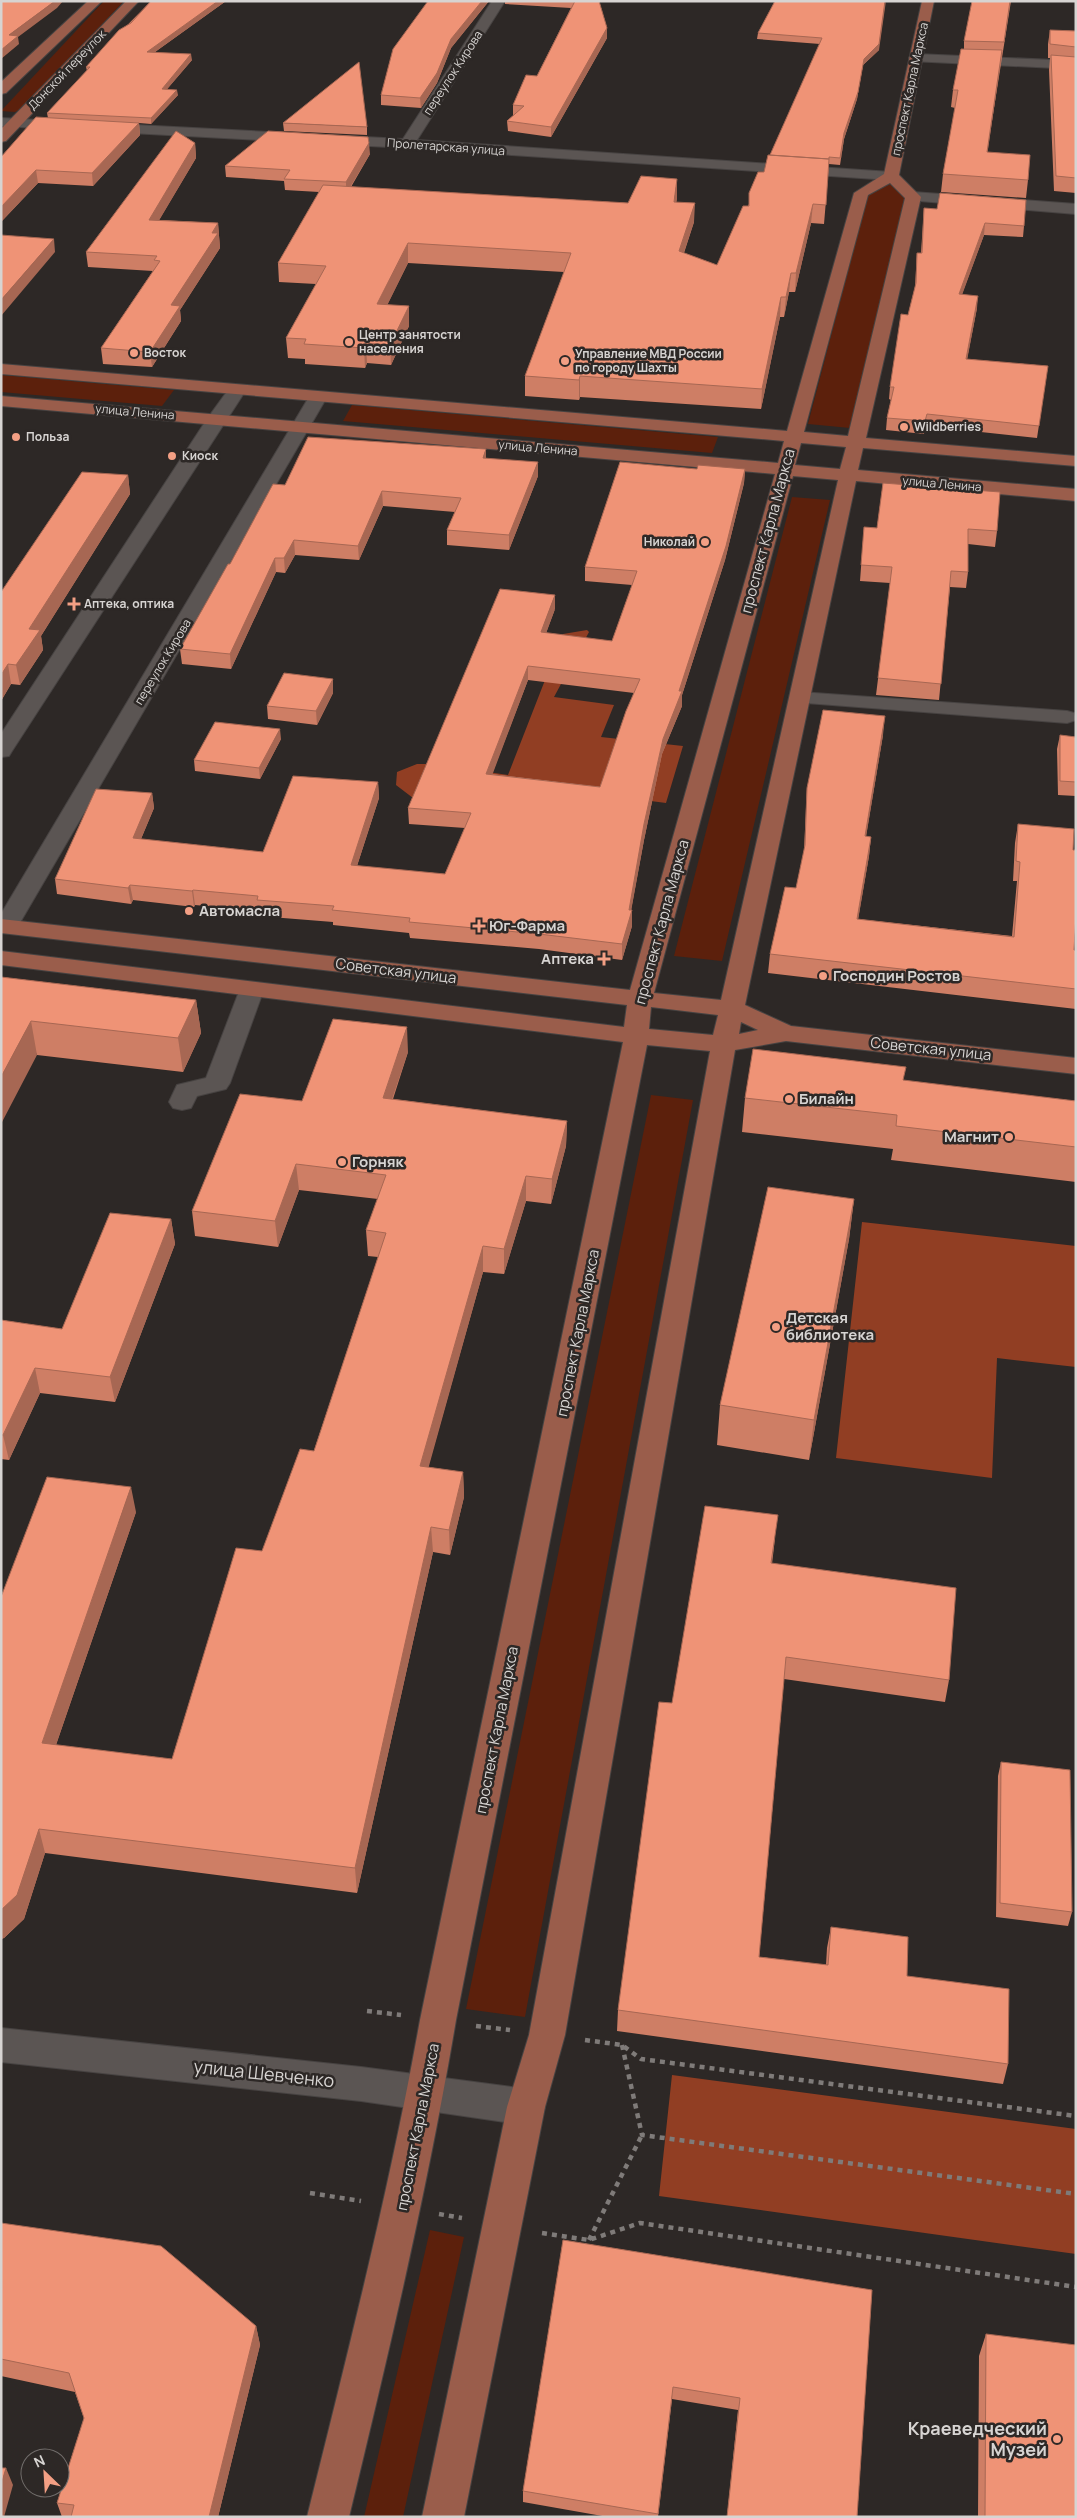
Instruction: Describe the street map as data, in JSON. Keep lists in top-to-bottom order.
{
  "streets": {
    "main road": [
      "Донской переулок",
      "проспект Карла Маркса",
      "улица Ленина",
      "Советская улица"
    ],
    "street": ["переулок Кирова", "Пролетарская улица", "улица Шевченко"]
  },
  "crossings": [
    ["Донской переулок", "Пролетарская улица"],
    ["переулок Кирова", "Пролетарская улица"],
    ["переулок Кирова", "улица Ленина"],
    ["переулок Кирова", "Советская улица"],
    ["проспект Карла Маркса", "Пролетарская улица"],
    ["проспект Карла Маркса", "улица Ленина"],
    ["проспект Карла Маркса", "Советская улица"],
    ["проспект Карла Маркса", "улица Шевченко"]
  ],
  "places": {
    "other": [
      "Центр занятости населения",
      "Восток",
      "Управление МВД России по городу Шахты",
      "Wildberries",
      "Польза",
      "Киоск",
      "Николай",
      "Автомасла",
      "Господин Ростов",
      "Билайн",
      "Магнит",
      "Горняк",
      "Детская библиотека",
      "Краеведческий Музей"
    ],
    "health": ["Аптека, оптика", "Юг-Фарма", "Аптека"]
  },
  "north": "top left"
}
